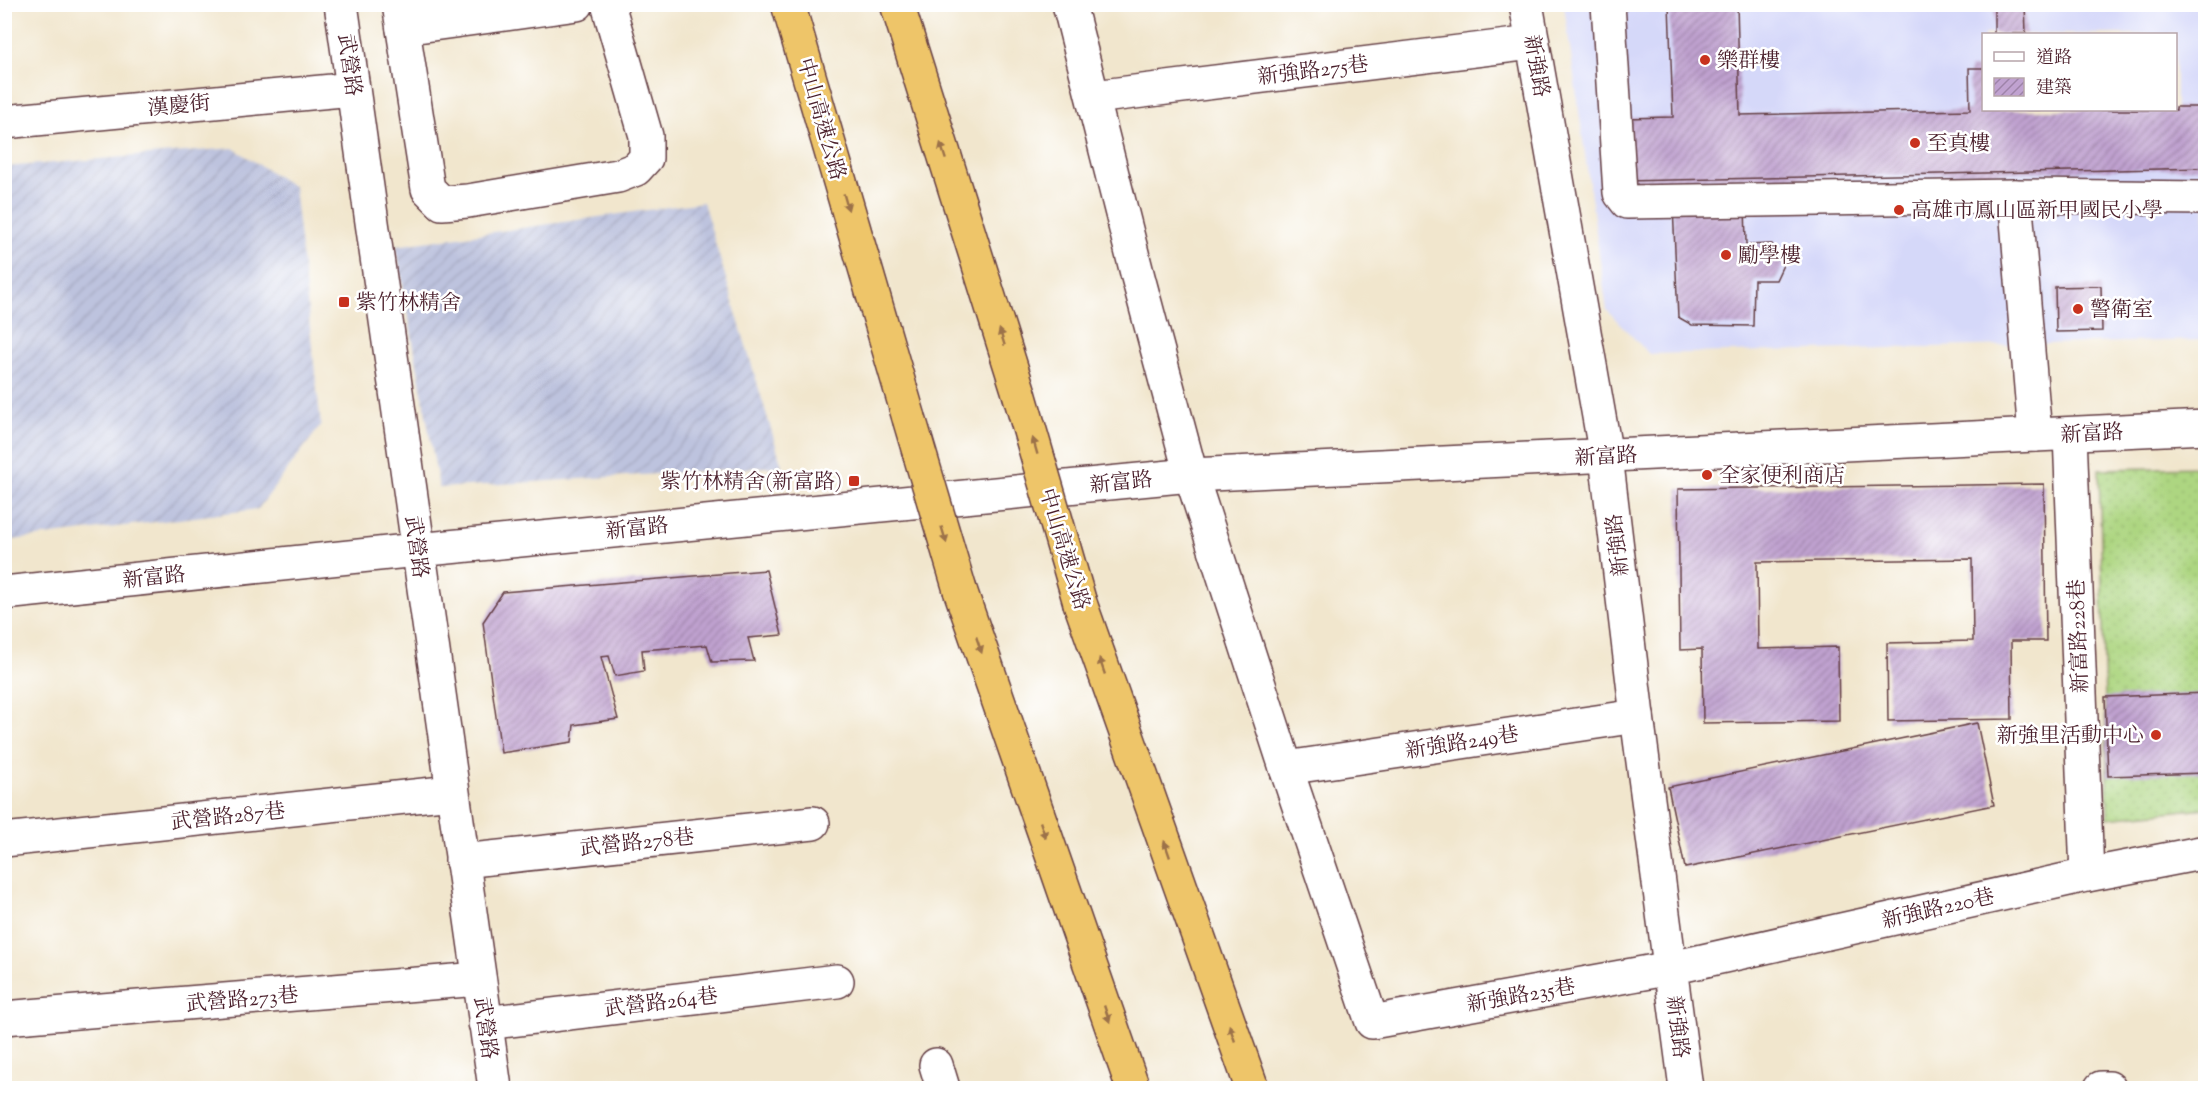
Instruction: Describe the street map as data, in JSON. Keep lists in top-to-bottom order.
{
  "streets": {
    "highway": ["中山高速公路"],
    "street": [
      "武營路",
      "新強路",
      "新強路275巷",
      "漢慶街",
      "新富路",
      "新富路228巷",
      "新強路249巷",
      "武營路287巷",
      "武營路278巷",
      "新強路220巷",
      "新強路235巷",
      "武營路273巷",
      "武營路264巷"
    ]
  },
  "crossings": [
    ["武營路", "漢慶街"],
    ["武營路", "新富路"],
    ["武營路", "武營路287巷"],
    ["武營路", "武營路278巷"],
    ["武營路", "武營路273巷"],
    ["武營路", "武營路264巷"],
    ["新強路", "新強路275巷"],
    ["新強路", "新富路"],
    ["新強路", "新強路249巷"],
    ["新強路", "新強路220巷"],
    ["新強路", "新強路235巷"],
    ["新富路", "新富路228巷"],
    ["新富路228巷", "新強路220巷"],
    ["新強路249巷", "新強路235巷"],
    ["新強路220巷", "新強路235巷"]
  ],
  "places": {
    "other": [
      "樂群樓",
      "至真樓",
      "高雄市鳳山區新甲國民小學",
      "勵學樓",
      "警衛室",
      "全家便利商店",
      "新強里活動中心"
    ],
    "transit": ["紫竹林精舍", "紫竹林精舍(新富路)"]
  },
  "legend": ["道路", "建築"]
}
